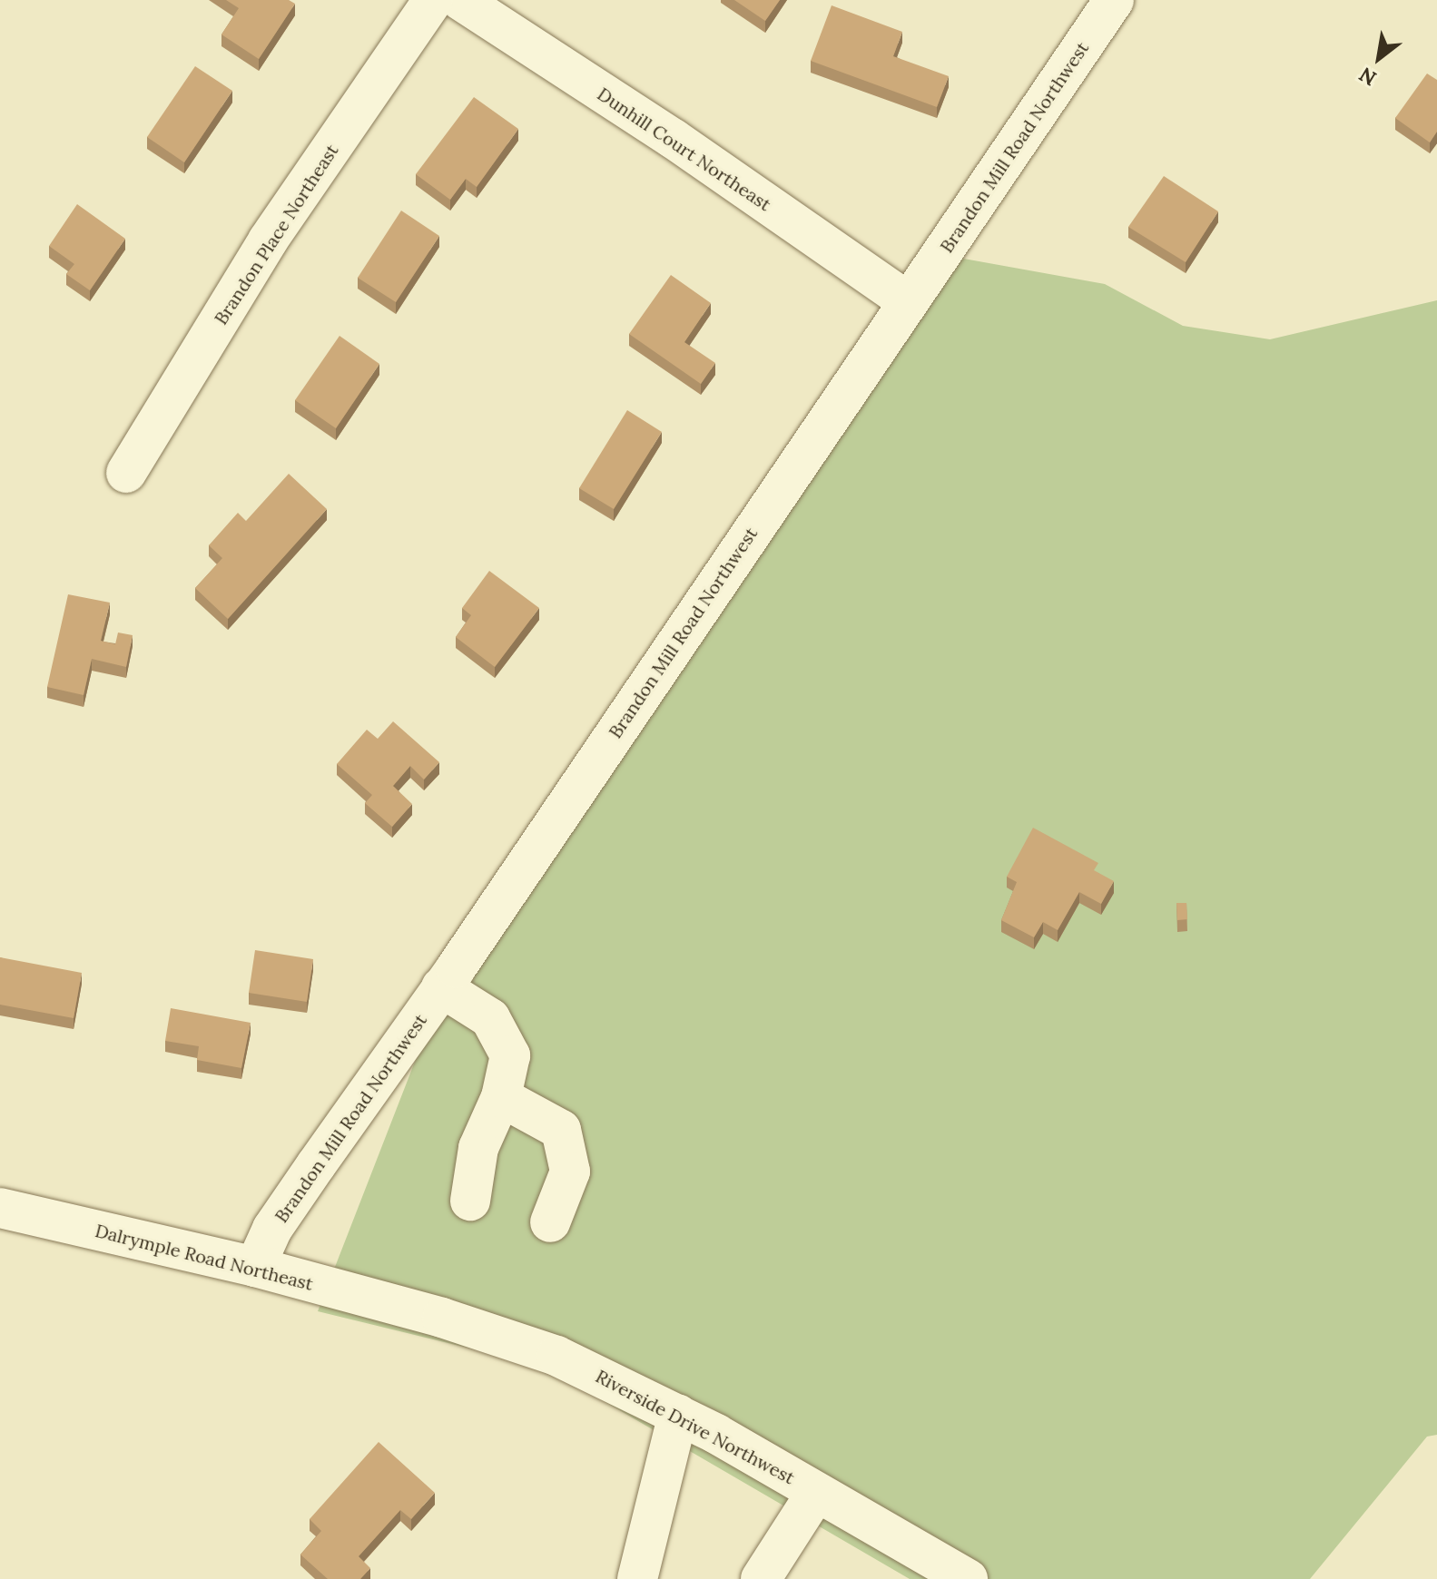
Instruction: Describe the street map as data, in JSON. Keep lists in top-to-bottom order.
{
  "streets": {
    "street": [
      "Brandon Mill Road Northwest",
      "Dunhill Court Northeast",
      "Brandon Place Northeast",
      "Dalrymple Road Northeast",
      "Riverside Drive Northwest"
    ]
  },
  "crossings": [
    ["Brandon Mill Road Northwest", "Dunhill Court Northeast"],
    ["Brandon Mill Road Northwest", "Dalrymple Road Northeast"],
    ["Dalrymple Road Northeast", "Riverside Drive Northwest"]
  ],
  "north": "bottom left"
}
